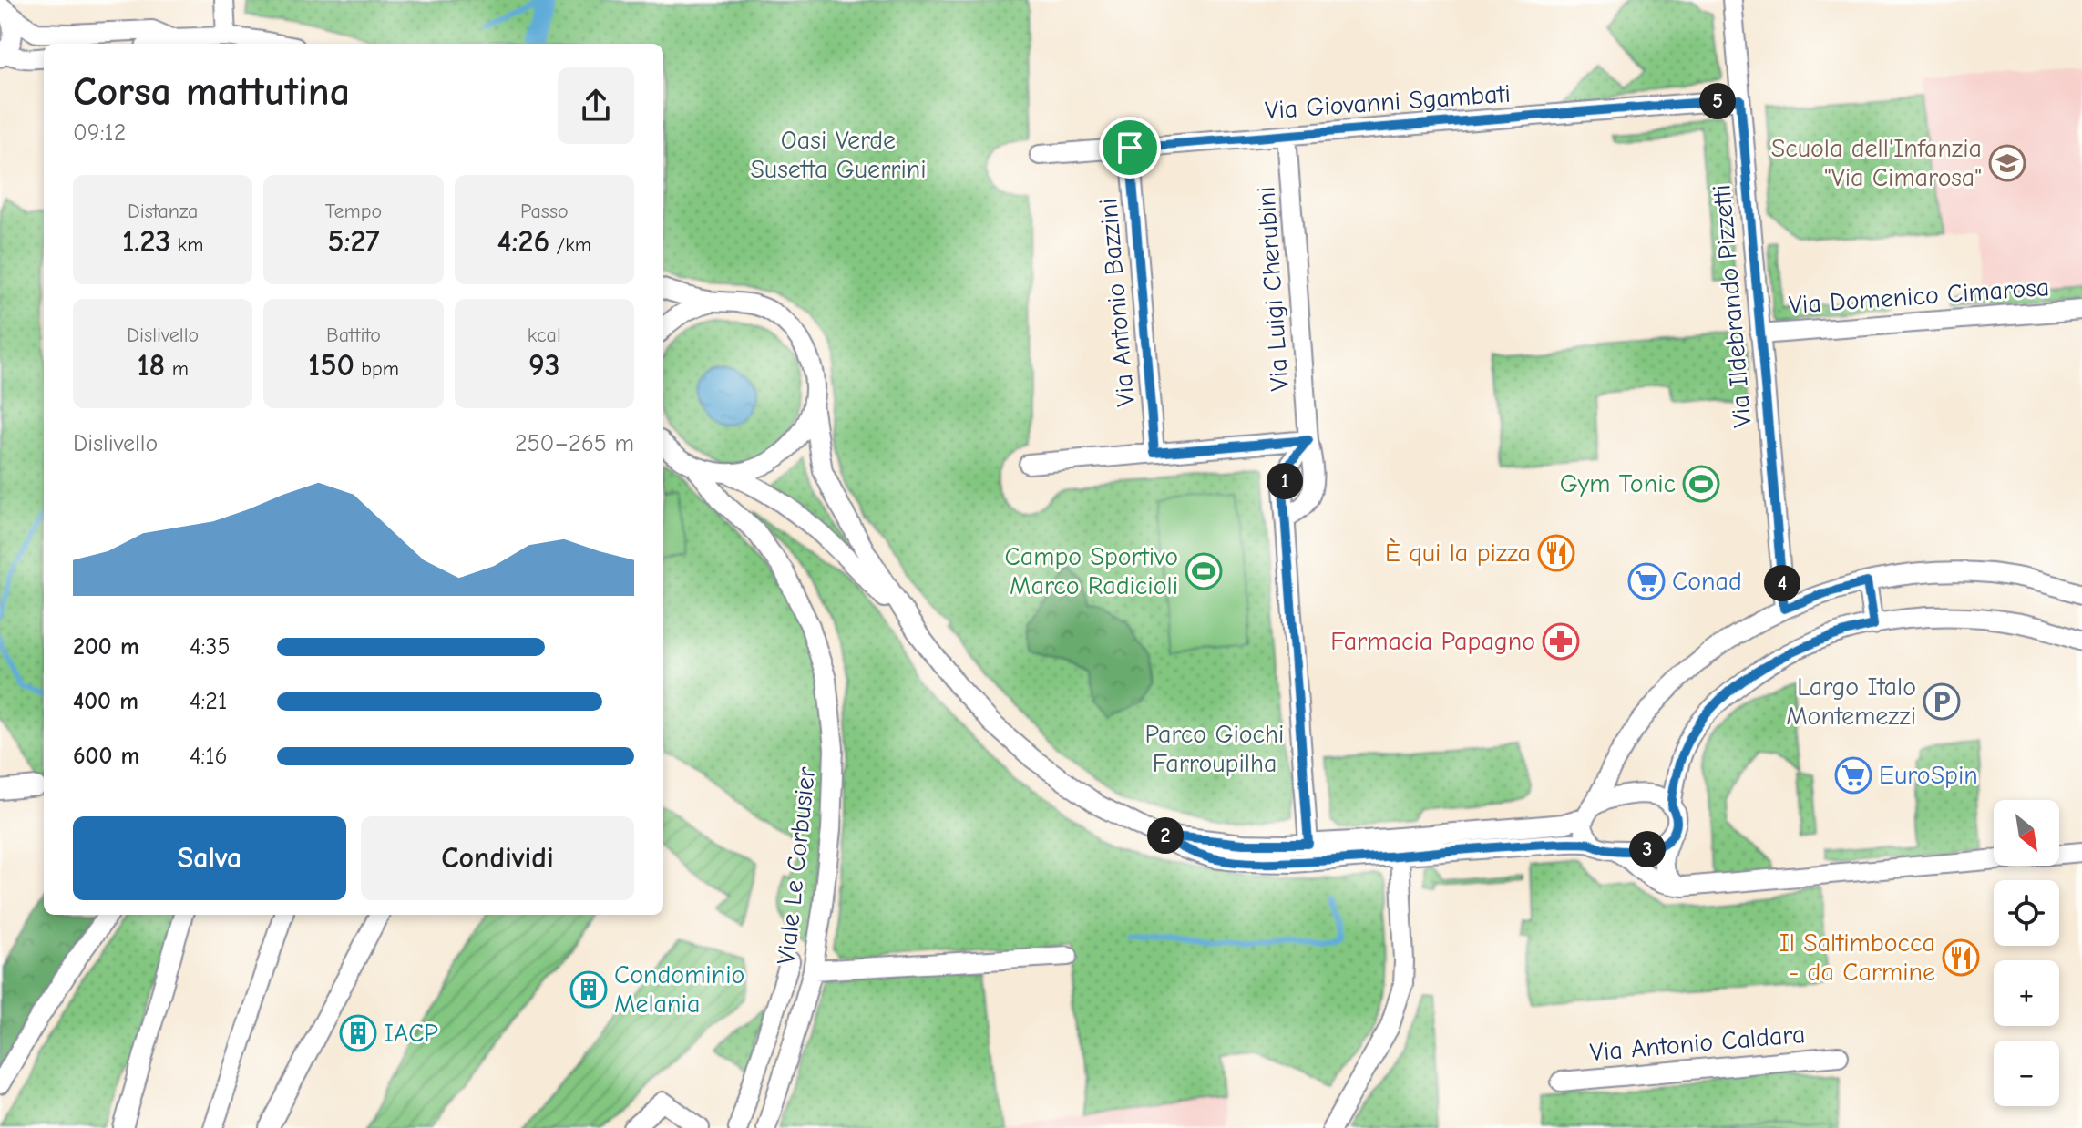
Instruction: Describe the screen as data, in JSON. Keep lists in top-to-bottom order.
{
  "streets": {
    "street": [
      "Via Giovanni Sgambati",
      "Via Luigi Cherubini",
      "Via Domenico Cimarosa",
      "Via Antonio Bazzini",
      "Via Ildebrando Pizzetti",
      "Viale Le Corbusier",
      "Via Antonio Caldara"
    ]
  },
  "crossings": [
    ["Via Giovanni Sgambati", "Via Luigi Cherubini"],
    ["Via Giovanni Sgambati", "Via Antonio Bazzini"],
    ["Via Giovanni Sgambati", "Via Ildebrando Pizzetti"],
    ["Via Domenico Cimarosa", "Via Ildebrando Pizzetti"]
  ],
  "parks": ["Oasi Verde Susetta Guerrini", "Parco Giochi Farroupilha"],
  "places": {
    "school or university": ["Scuola dell'Infanzia \"Via Cimarosa\""],
    "sports": ["Gym Tonic", "Campo Sportivo Marco Radicioli"],
    "restaurant": ["È qui la pizza", "Il Saltimbocca - da Carmine"],
    "supermarket": ["Conad", "EuroSpin"],
    "pharmacy": ["Farmacia Papagno"],
    "parking": ["Largo Italo Montemezzi"],
    "building": ["Condominio Melania", "IACP"]
  },
  "north": "bottom right",
  "page": {
    "heading": ["Corsa mattutina", "09:12"],
    "pins": [
      "5",
      "1",
      "4",
      "2",
      "3"
    ],
    "stats": [
      ["Distanza", "1.23 km"],
      ["Tempo", "5:27"],
      ["Passo", "4:26 /km"],
      ["Dislivello", "18 m"],
      ["Battito", "150 bpm"],
      ["kcal", "93"]
    ],
    "chart": ["Dislivello", "250–265 m"],
    "list": [
      {
        "name": "200 m",
        "note": "4:35"
      },
      {
        "name": "400 m",
        "note": "4:21"
      },
      {
        "name": "600 m",
        "note": "4:16"
      }
    ],
    "map_buttons": ["+", "−"],
    "buttons": ["Salva", "Condividi"]
  }
}
